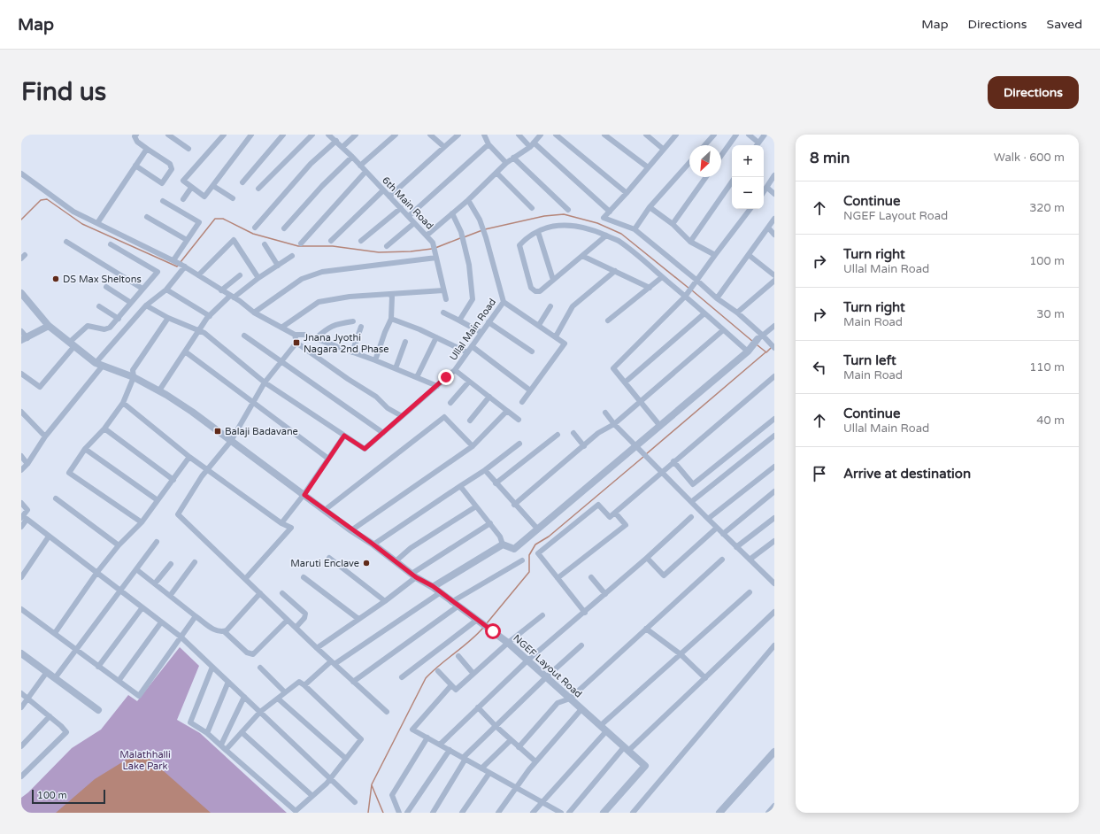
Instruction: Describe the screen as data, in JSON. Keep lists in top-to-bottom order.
{
  "streets": {
    "street": ["6th Main Road", "Ullal Main Road", "NGEF Layout Road"]
  },
  "parks": ["Malathhalli Lake Park"],
  "places": {
    "other": ["DS Max Sheltons", "Maruti Enclave"],
    "transit": ["Jnana Jyothi Nagara 2nd Phase", "Balaji Badavane"]
  },
  "scale_bar": "100 m",
  "north": "bottom left",
  "page": {
    "header": "Map",
    "nav": ["Map", "Directions", "Saved"],
    "buttons": "Directions",
    "title": "Find us",
    "heading": ["8 min", "Walk · 600 m"],
    "map_buttons": ["+", "−"],
    "list": [
      ["Continue", "NGEF Layout Road", "320 m"],
      ["Turn right", "Ullal Main Road", "100 m"],
      ["Turn right", "Main Road", "30 m"],
      ["Turn left", "Main Road", "110 m"],
      ["Continue", "Ullal Main Road", "40 m"],
      "Arrive at destination"
    ],
    "scale": "100 m"
  }
}
